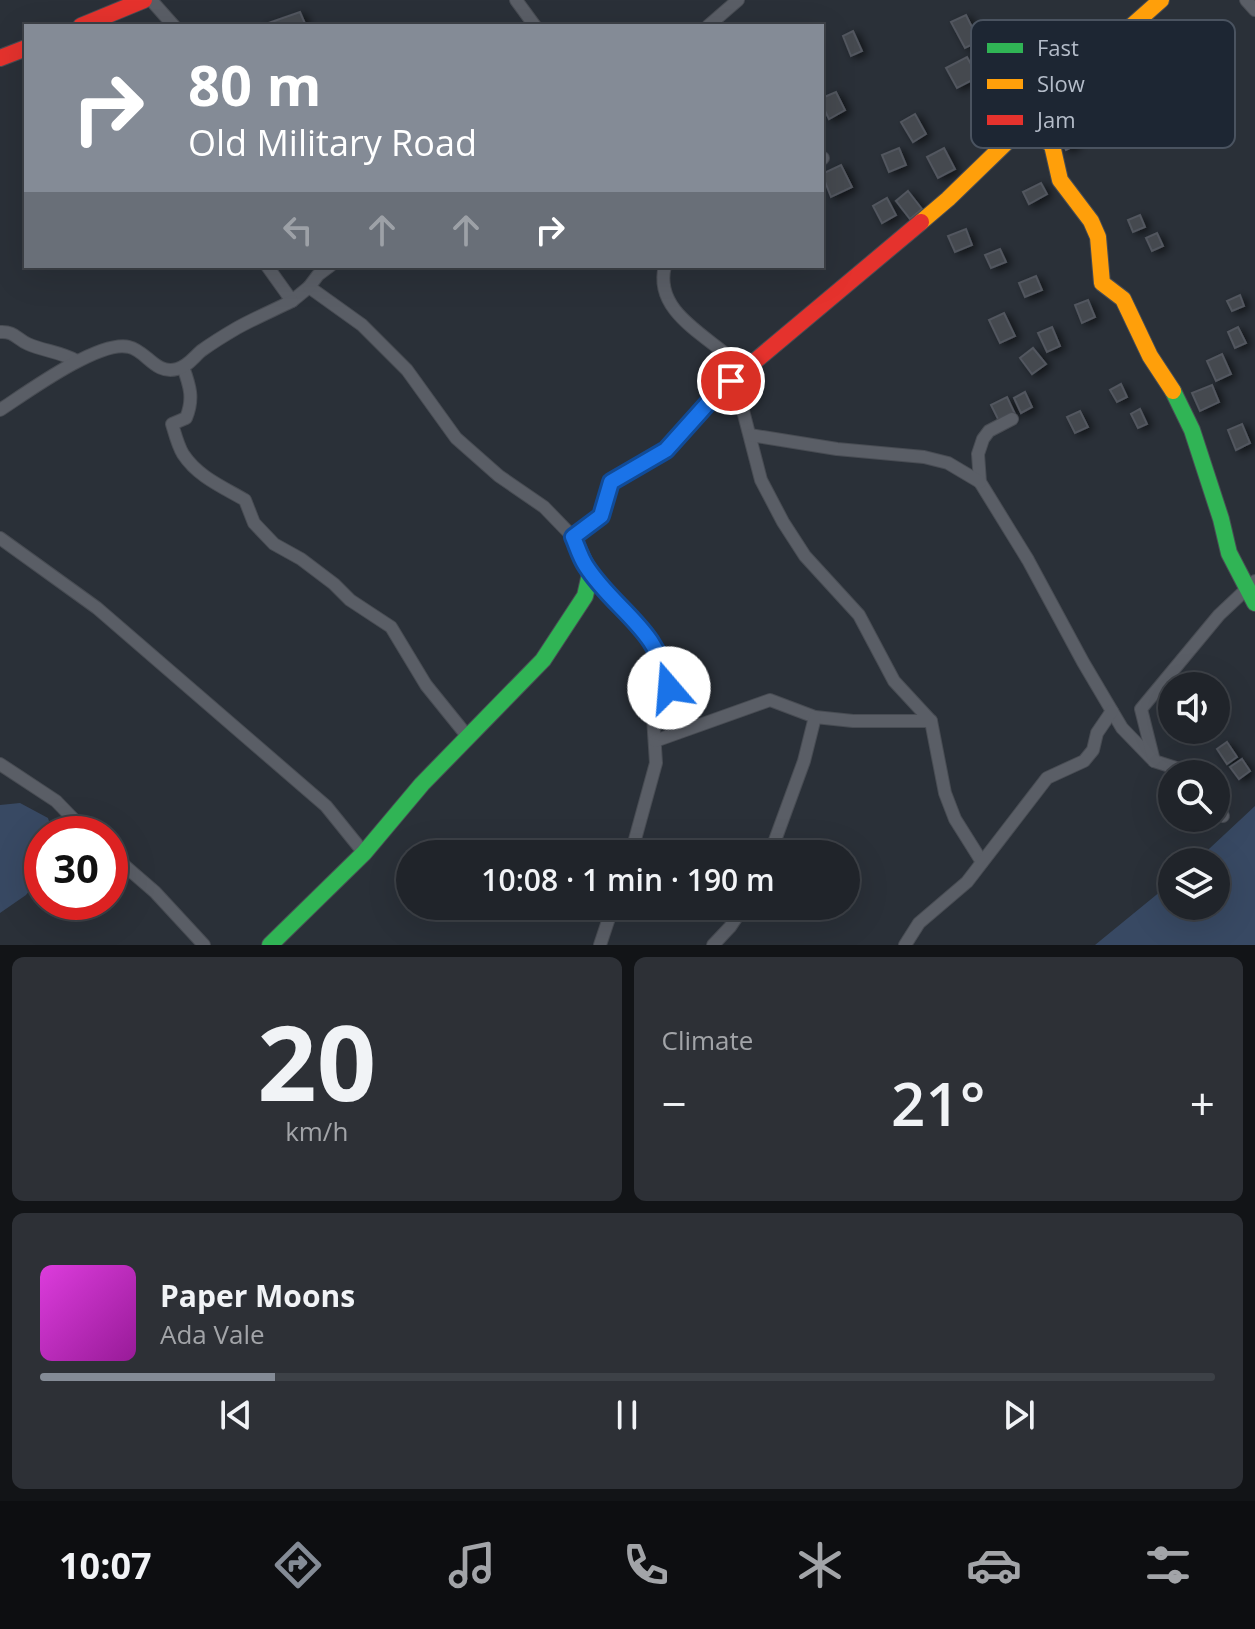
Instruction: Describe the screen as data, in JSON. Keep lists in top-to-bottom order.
{
  "legend": ["Fast", "Slow", "Jam"],
  "page": {
    "turn": ["80 m", "Old Military Road"],
    "limit": "30",
    "trip": "10:08 · 1 min · 190 m",
    "tile": [
      ["20", "km/h"],
      "Climate"
    ],
    "heat": ["−", "21°", "+"],
    "song": ["Paper Moons", "Ada Vale"],
    "tabs": "10:07"
  }
}
